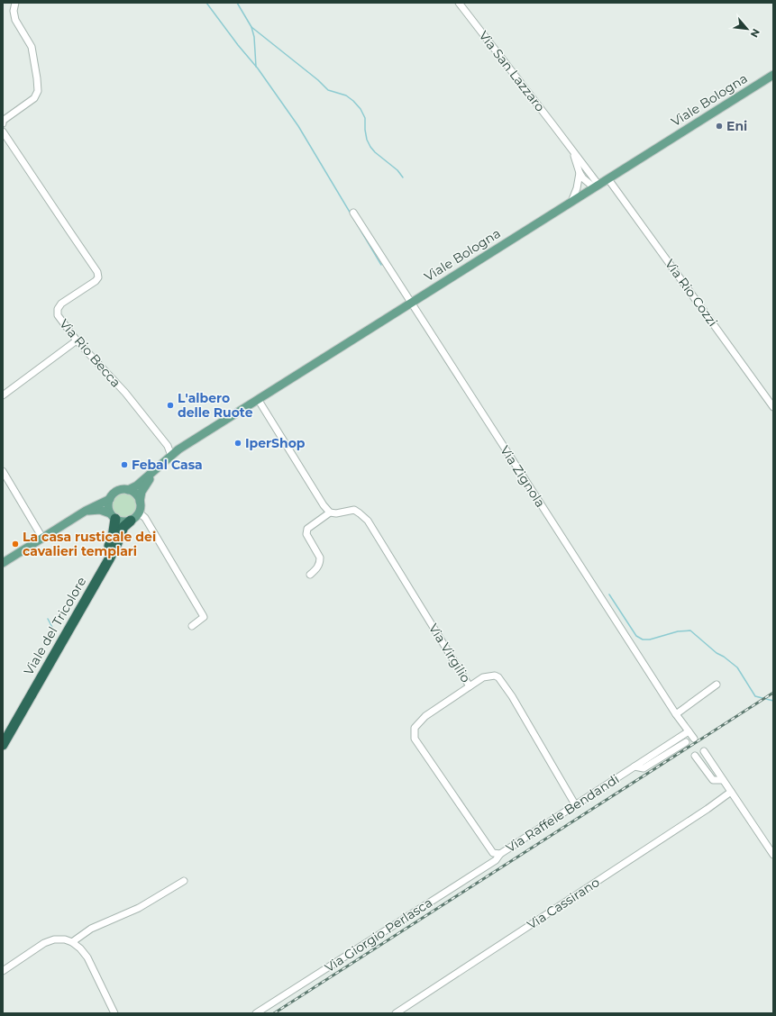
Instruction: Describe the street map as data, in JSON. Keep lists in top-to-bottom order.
{
  "streets": {
    "highway": ["Viale del Tricolore"],
    "main road": ["Viale Bologna"],
    "street": [
      "Via San Lazzaro",
      "Via Rio Cozzi",
      "Via Rio Becca",
      "Via Zignola",
      "Via Virgilio",
      "Via Raffele Bendandi",
      "Via Cassirano",
      "Via Giorgio Perlasca"
    ]
  },
  "crossings": [
    ["Via San Lazzaro", "Viale Bologna"],
    ["Viale Bologna", "Via Rio Cozzi"],
    ["Viale Bologna", "Via Rio Becca"],
    ["Viale Bologna", "Via Zignola"],
    ["Via Zignola", "Via Raffele Bendandi"],
    ["Via Virgilio", "Via Raffele Bendandi"],
    ["Via Raffele Bendandi", "Via Giorgio Perlasca"]
  ],
  "places": [
    "Eni",
    "L'albero delle Ruote",
    "IperShop",
    "Febal Casa",
    "La casa rusticale dei cavalieri templari"
  ],
  "north": "bottom right"
}
